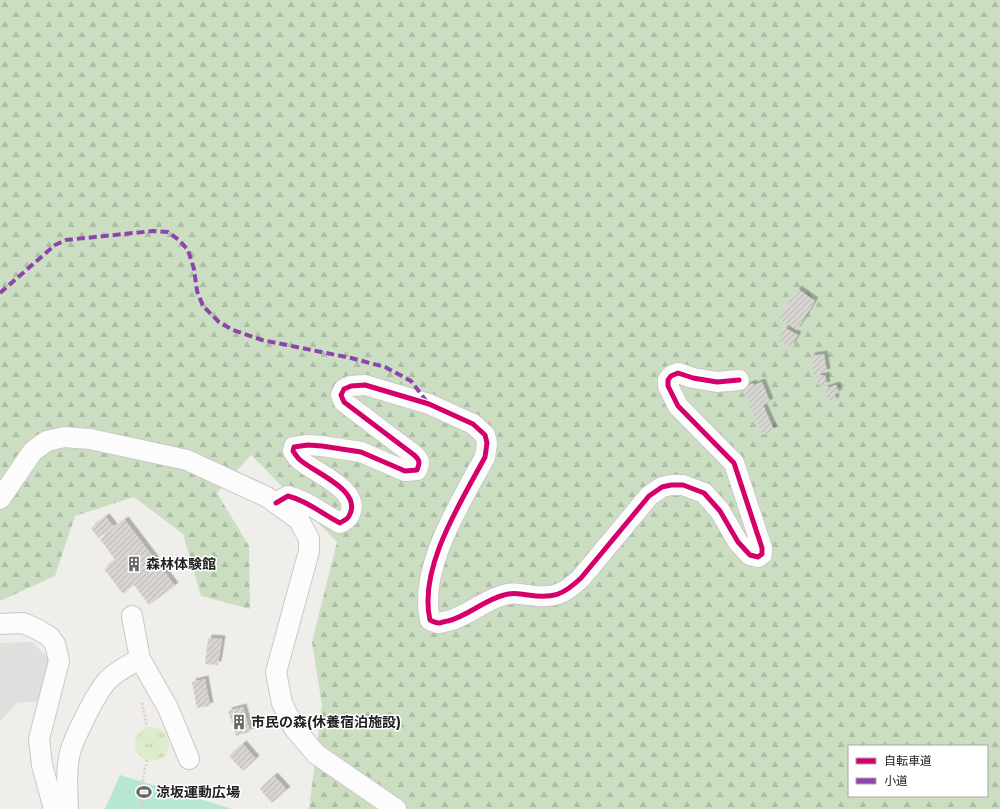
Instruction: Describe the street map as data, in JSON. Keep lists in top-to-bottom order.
{
  "places": {
    "building": ["森林体験館", "市民の森(休養宿泊施設)"],
    "sports": ["涼坂運動広場"]
  },
  "legend": ["自転車道", "小道"]
}
